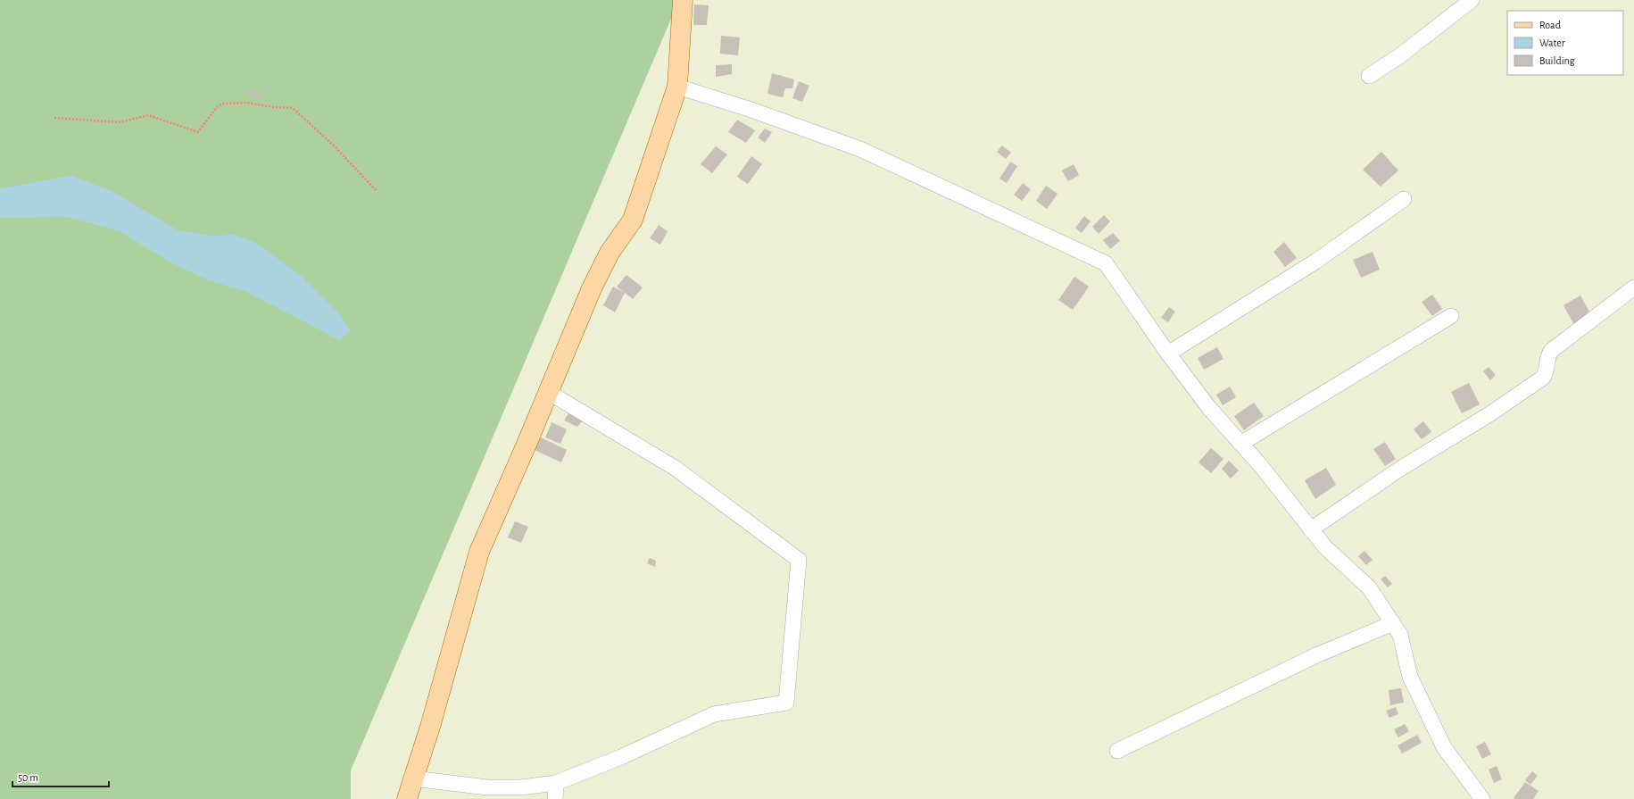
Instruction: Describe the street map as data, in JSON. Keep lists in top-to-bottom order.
{
  "legend": ["Road", "Water", "Building"],
  "scale_bar": "50 m"
}
